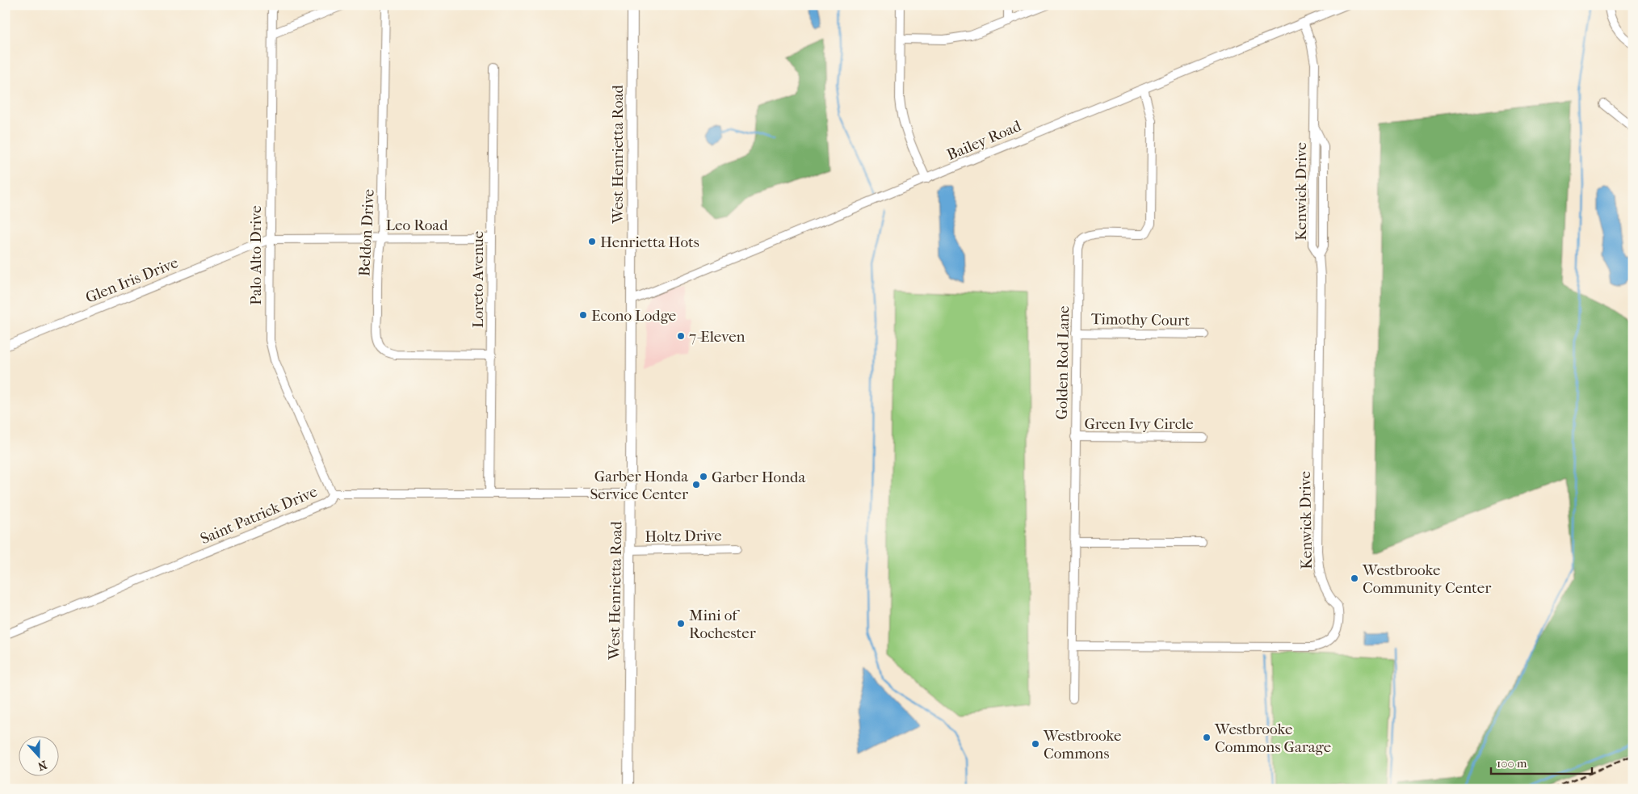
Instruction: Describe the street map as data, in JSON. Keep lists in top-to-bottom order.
{
  "streets": {
    "main road": ["West Henrietta Road"],
    "street": [
      "Bailey Road",
      "Kenwick Drive",
      "Leo Road",
      "Beldon Drive",
      "Palo Alto Drive",
      "Glen Iris Drive",
      "Loreto Avenue",
      "Timothy Court",
      "Golden Rod Lane",
      "Green Ivy Circle",
      "Saint Patrick Drive",
      "Holtz Drive"
    ]
  },
  "crossings": [
    ["Bailey Road", "West Henrietta Road"],
    ["Bailey Road", "Kenwick Drive"],
    ["Bailey Road", "Golden Rod Lane"],
    ["West Henrietta Road", "Saint Patrick Drive"],
    ["West Henrietta Road", "Holtz Drive"],
    ["Kenwick Drive", "Golden Rod Lane"],
    ["Leo Road", "Beldon Drive"],
    ["Leo Road", "Palo Alto Drive"],
    ["Leo Road", "Glen Iris Drive"],
    ["Leo Road", "Loreto Avenue"],
    ["Beldon Drive", "Loreto Avenue"],
    ["Palo Alto Drive", "Glen Iris Drive"],
    ["Palo Alto Drive", "Saint Patrick Drive"],
    ["Loreto Avenue", "Saint Patrick Drive"],
    ["Timothy Court", "Golden Rod Lane"],
    ["Golden Rod Lane", "Green Ivy Circle"]
  ],
  "places": [
    "Henrietta Hots",
    "Econo Lodge",
    "7-Eleven",
    "Garber Honda",
    "Garber Honda Service Center",
    "Westbrooke Community Center",
    "Mini of Rochester",
    "Westbrooke Commons Garage",
    "Westbrooke Commons"
  ],
  "scale_bar": "100 m",
  "north": "bottom"
}
